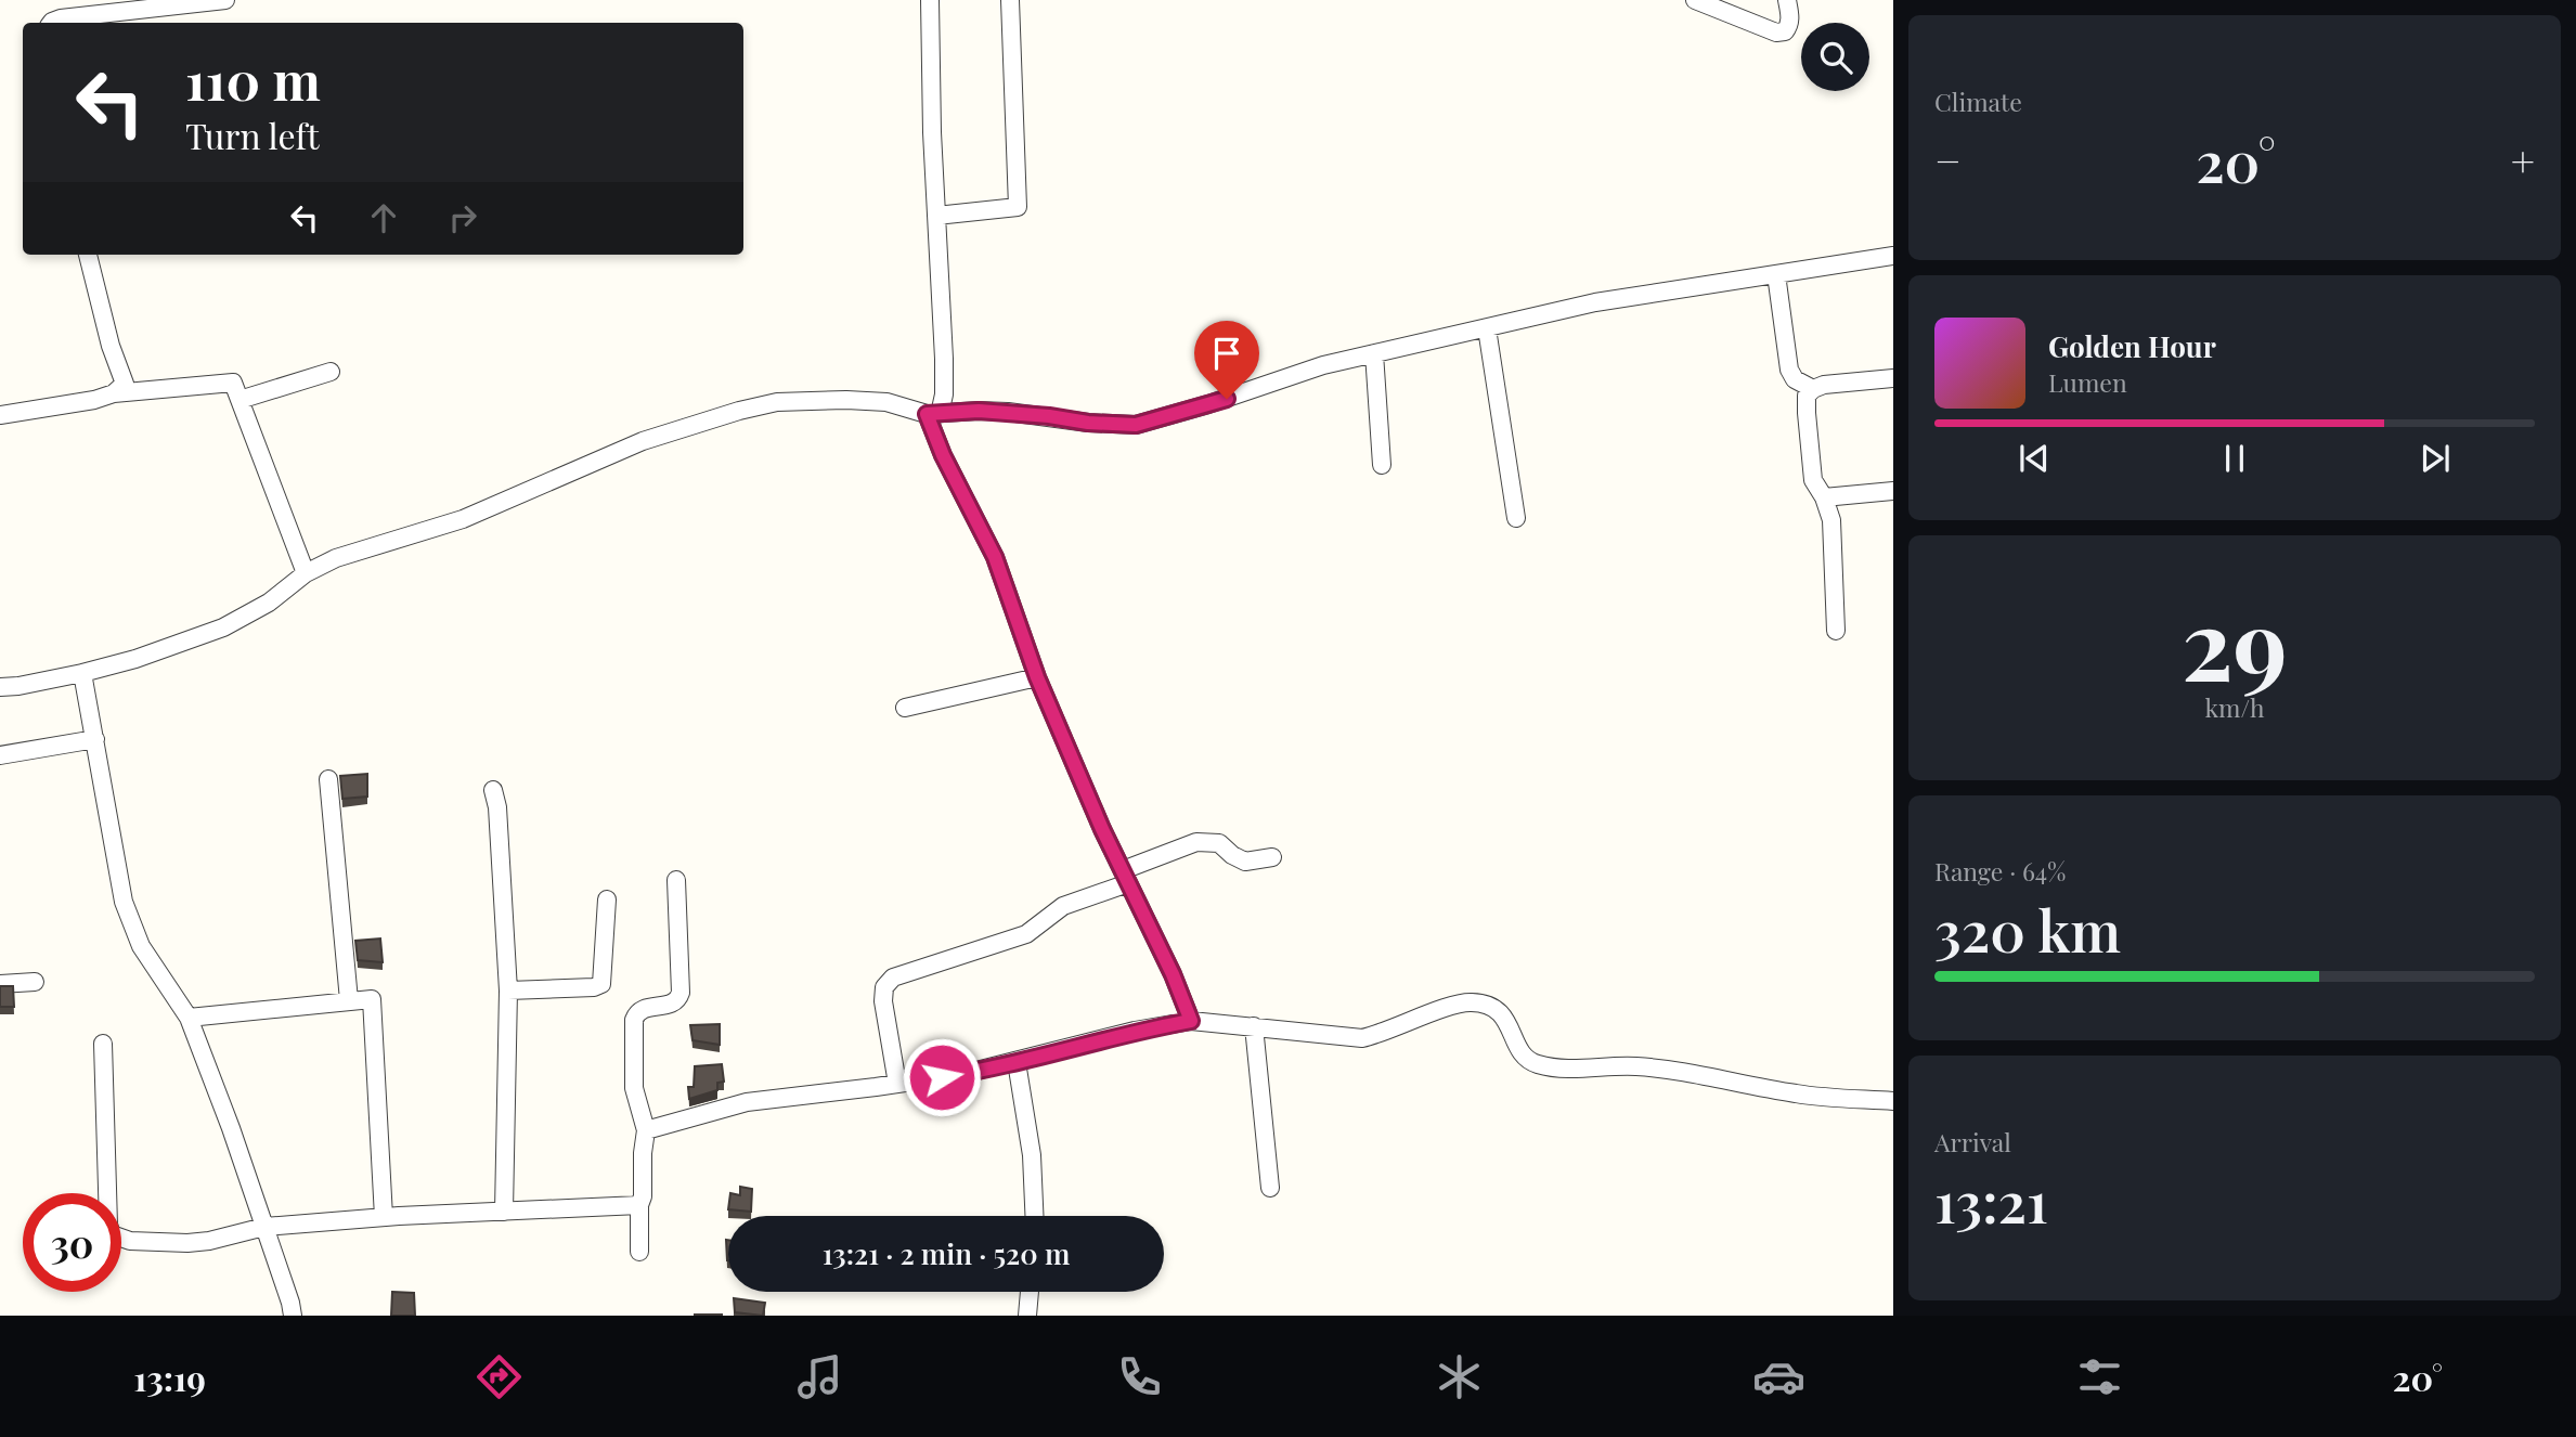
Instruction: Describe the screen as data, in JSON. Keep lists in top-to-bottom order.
{
  "page": {
    "tile": [
      "Climate",
      ["29", "km/h"],
      ["Range · 64%", "320 km"],
      ["Arrival", "13:21"]
    ],
    "turn": ["110 m", "Turn left"],
    "heat": ["−", "20°", "+"],
    "song": ["Golden Hour", "Lumen"],
    "limit": "30",
    "trip": "13:21 · 2 min · 520 m",
    "tabs": ["13:19", "20°"]
  }
}
